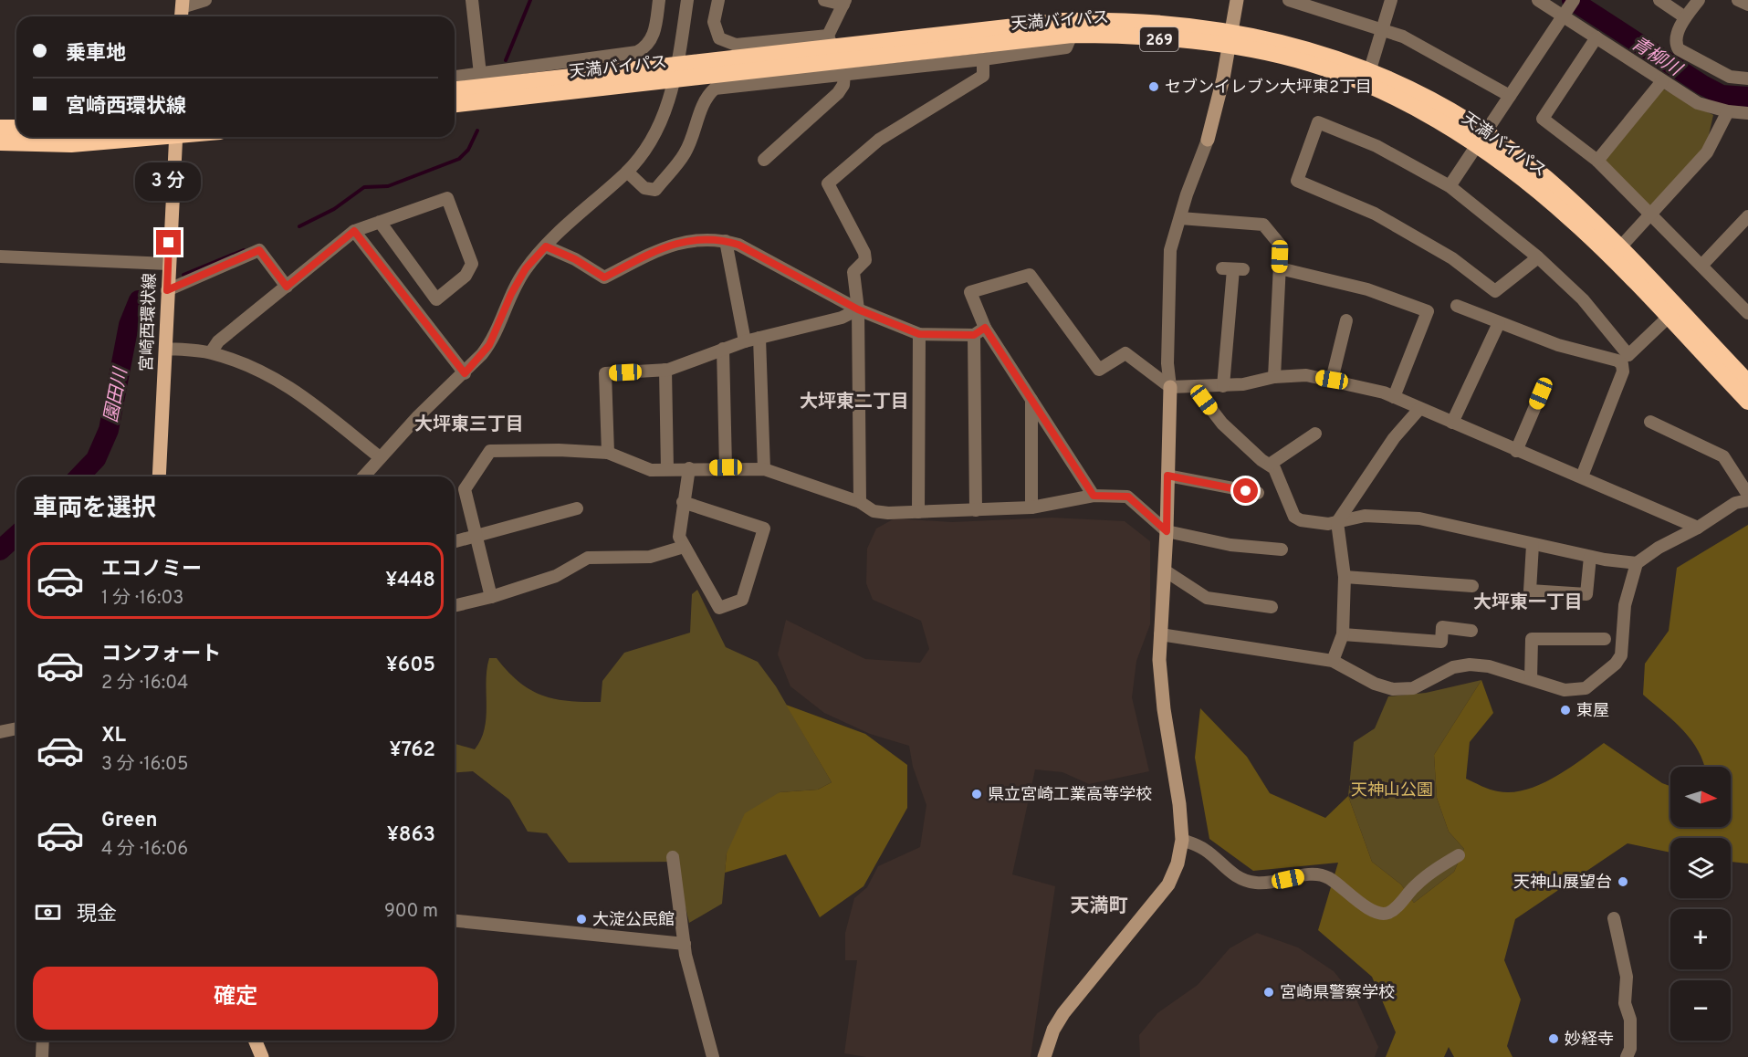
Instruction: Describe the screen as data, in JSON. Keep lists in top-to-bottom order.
{
  "streets": {
    "highway": ["天満バイパス", "269"],
    "main road": ["宮崎西環状線"]
  },
  "districts": [
    "大坪東二丁目",
    "大坪東三丁目",
    "大坪東一丁目",
    "天満町"
  ],
  "water": ["青柳川", "園田川"],
  "parks": ["天神山公園"],
  "places": [
    "セブンイレブン大坪東2丁目",
    "東屋",
    "県立宮崎工業高等学校",
    "天神山展望台",
    "大淀公民館",
    "宮崎県警察学校",
    "妙経寺"
  ],
  "north": "right",
  "page": {
    "banner": ["乗車地", "宮崎西環状線"],
    "bubble": "3 分",
    "heading": "車両を選択",
    "list": [
      {
        "name": "エコノミー",
        "note": "1 分 · 16:03",
        "value": "¥448"
      },
      {
        "name": "コンフォート",
        "note": "2 分 · 16:04",
        "value": "¥605"
      },
      {
        "name": "XL",
        "note": "3 分 · 16:05",
        "value": "¥762"
      },
      {
        "name": "Green",
        "note": "4 分 · 16:06",
        "value": "¥863"
      }
    ],
    "map_buttons": ["+", "−"],
    "pay": ["現金", "900 m"],
    "buttons": "確定"
  }
}
